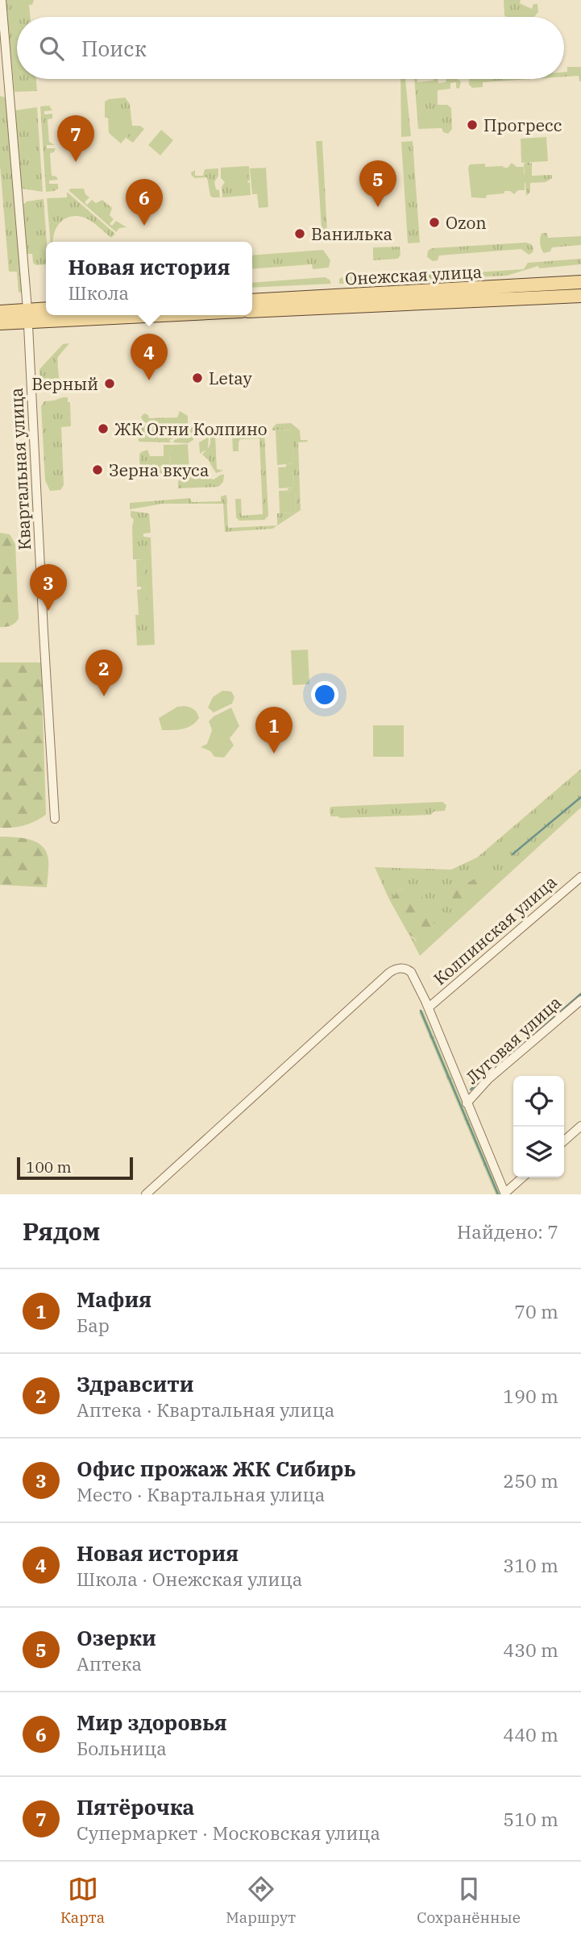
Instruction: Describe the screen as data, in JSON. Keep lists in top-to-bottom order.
{
  "streets": {
    "main road": ["Онежская улица"],
    "street": ["Квартальная улица", "Колпинская улица", "Луговая улица"]
  },
  "places": [
    "Прогресс",
    "Ozon",
    "Ванилька",
    "Letay",
    "Верный",
    "ЖК Огни Колпино",
    "Зерна вкуса"
  ],
  "scale_bar": "100 m",
  "page": {
    "search": "Поиск",
    "pins": [
      "7",
      "5",
      "6",
      "4",
      "3",
      "2",
      "1"
    ],
    "popup": ["Новая история", "Школа"],
    "scale": "100 m",
    "heading": ["Рядом", "Найдено: 7"],
    "list": [
      {
        "mark": "1",
        "name": "Мафия",
        "note": "Бар",
        "value": "70 m"
      },
      {
        "mark": "2",
        "name": "Здравсити",
        "note": "Аптека · Квартальная улица",
        "value": "190 m"
      },
      {
        "mark": "3",
        "name": "Офис прожаж ЖК Сибирь",
        "note": "Место · Квартальная улица",
        "value": "250 m"
      },
      {
        "mark": "4",
        "name": "Новая история",
        "note": "Школа · Онежская улица",
        "value": "310 m"
      },
      {
        "mark": "5",
        "name": "Озерки",
        "note": "Аптека",
        "value": "430 m"
      },
      {
        "mark": "6",
        "name": "Мир здоровья",
        "note": "Больница",
        "value": "440 m"
      },
      {
        "mark": "7",
        "name": "Пятёрочка",
        "note": "Супермаркет · Московская улица",
        "value": "510 m"
      }
    ],
    "nav": ["Карта", "Маршрут", "Сохранённые"]
  }
}
